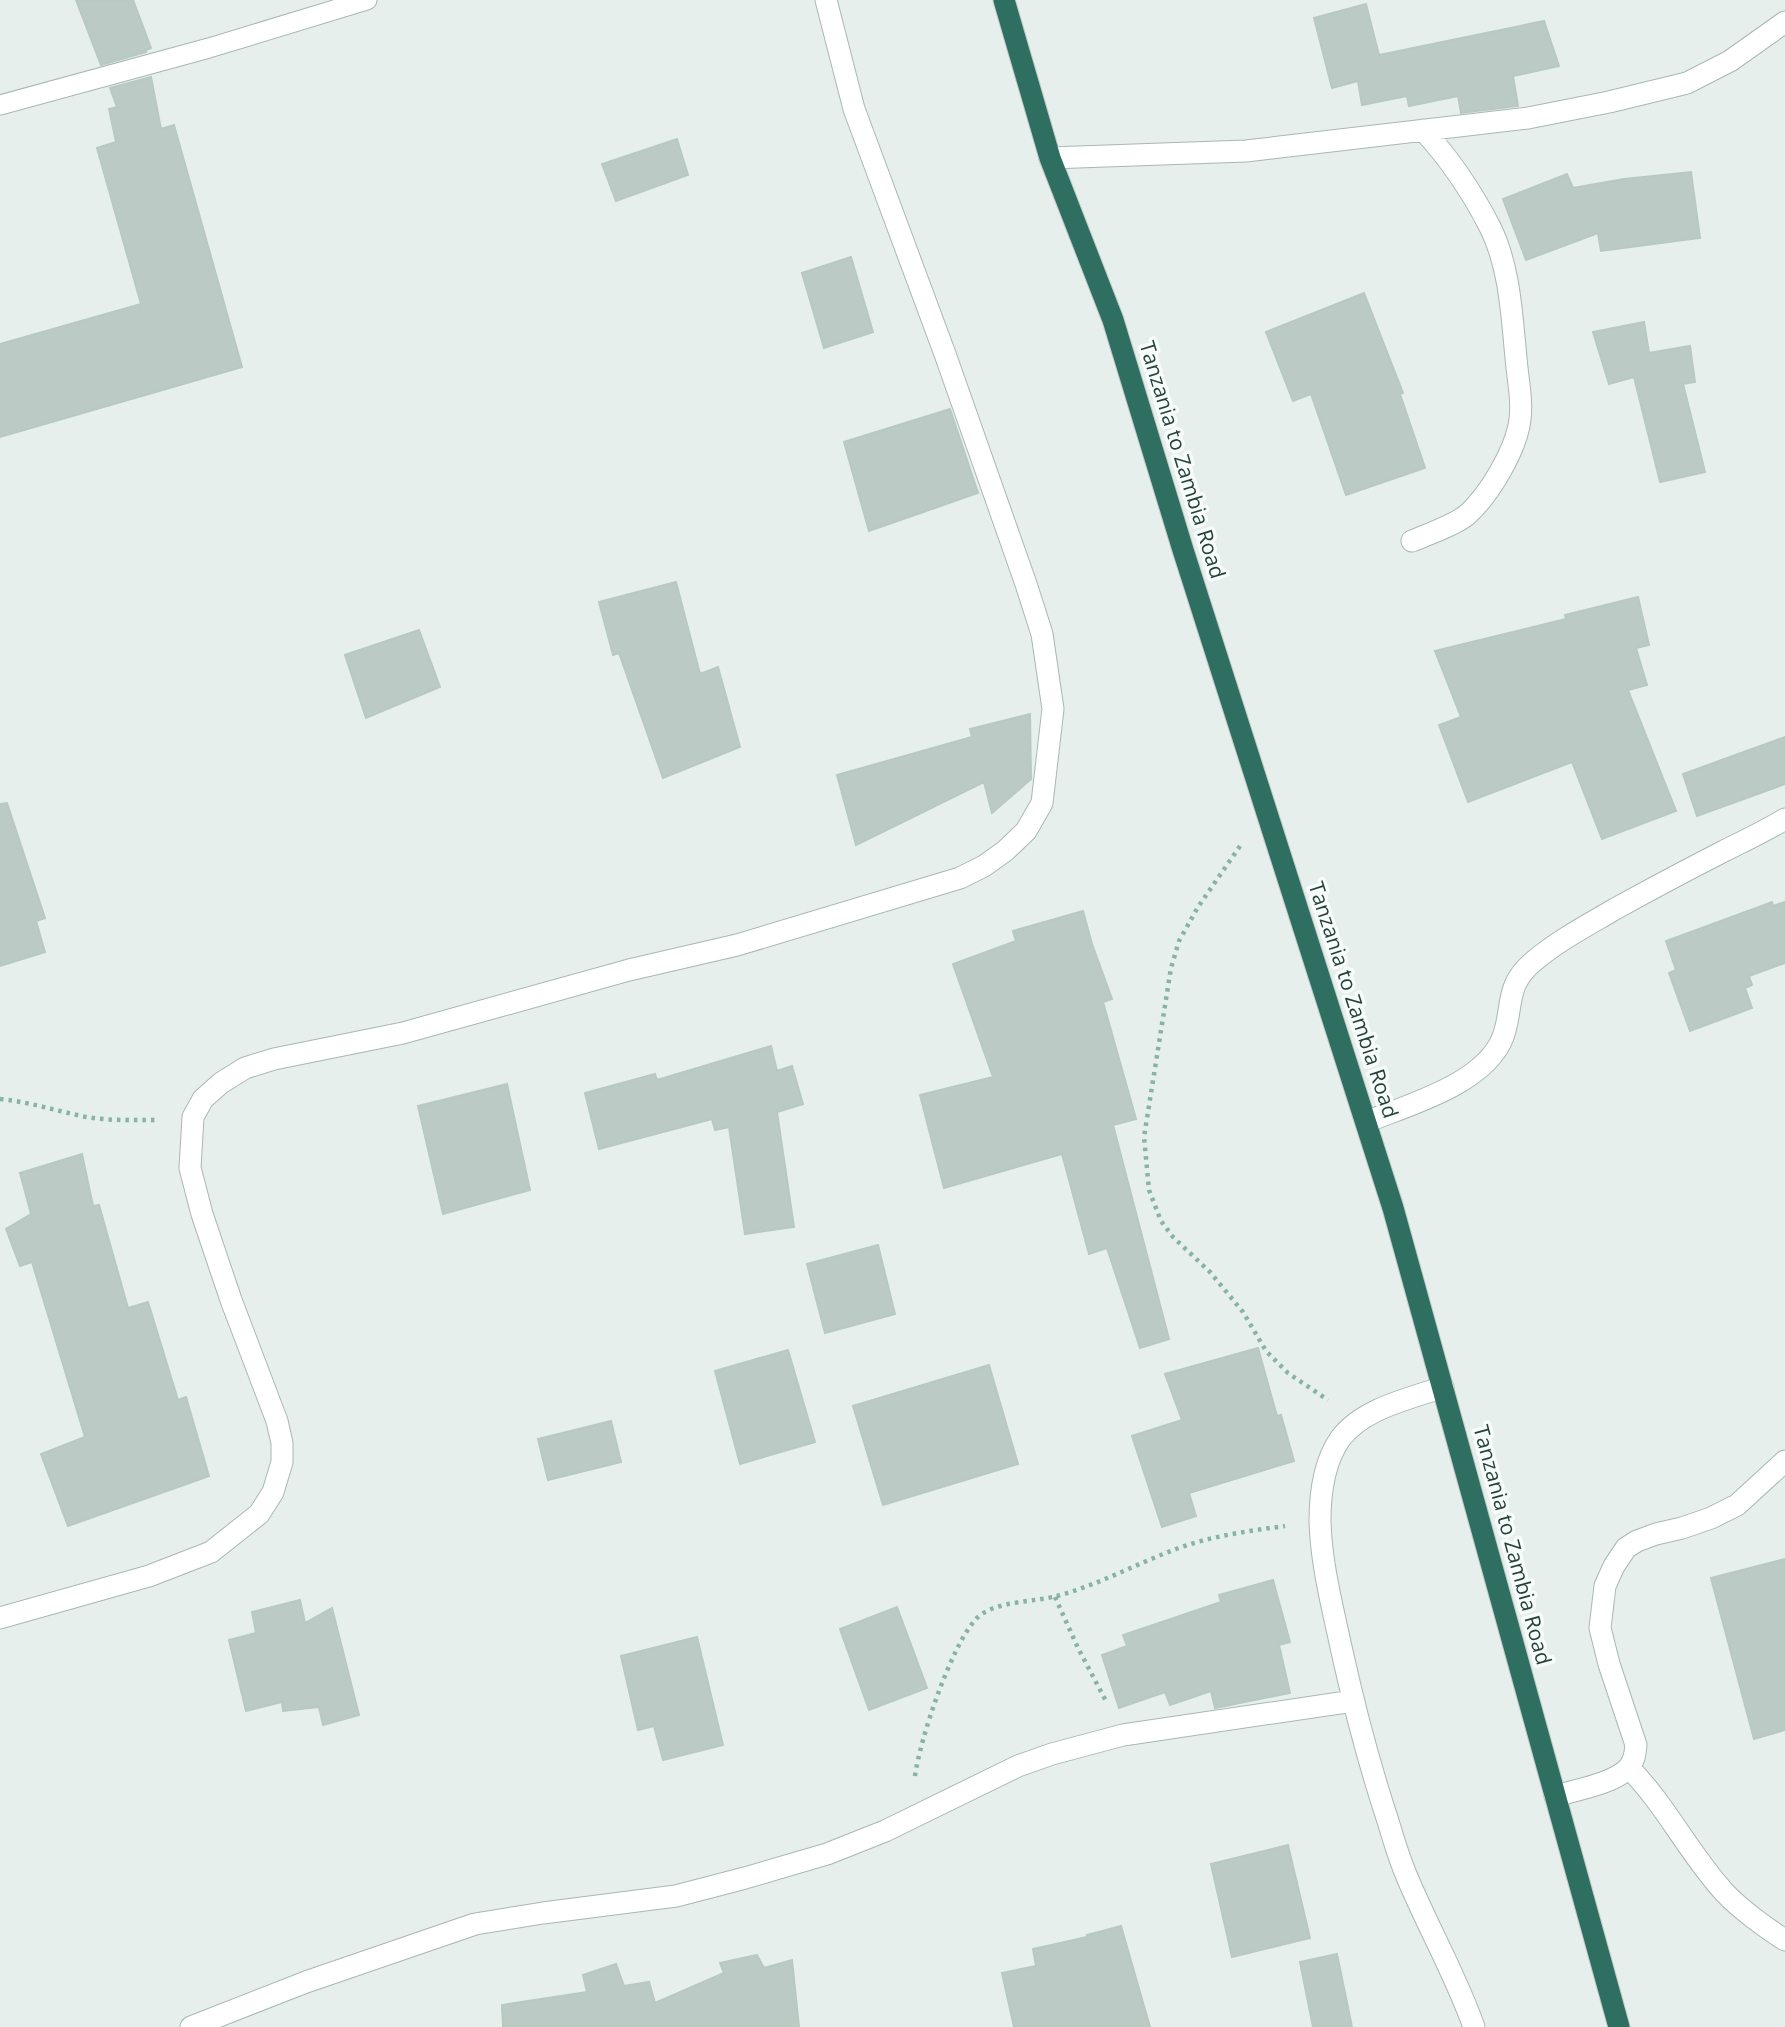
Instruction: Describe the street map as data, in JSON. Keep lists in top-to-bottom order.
{
  "streets": {
    "highway": ["Tanzania to Zambia Road"]
  }
}
